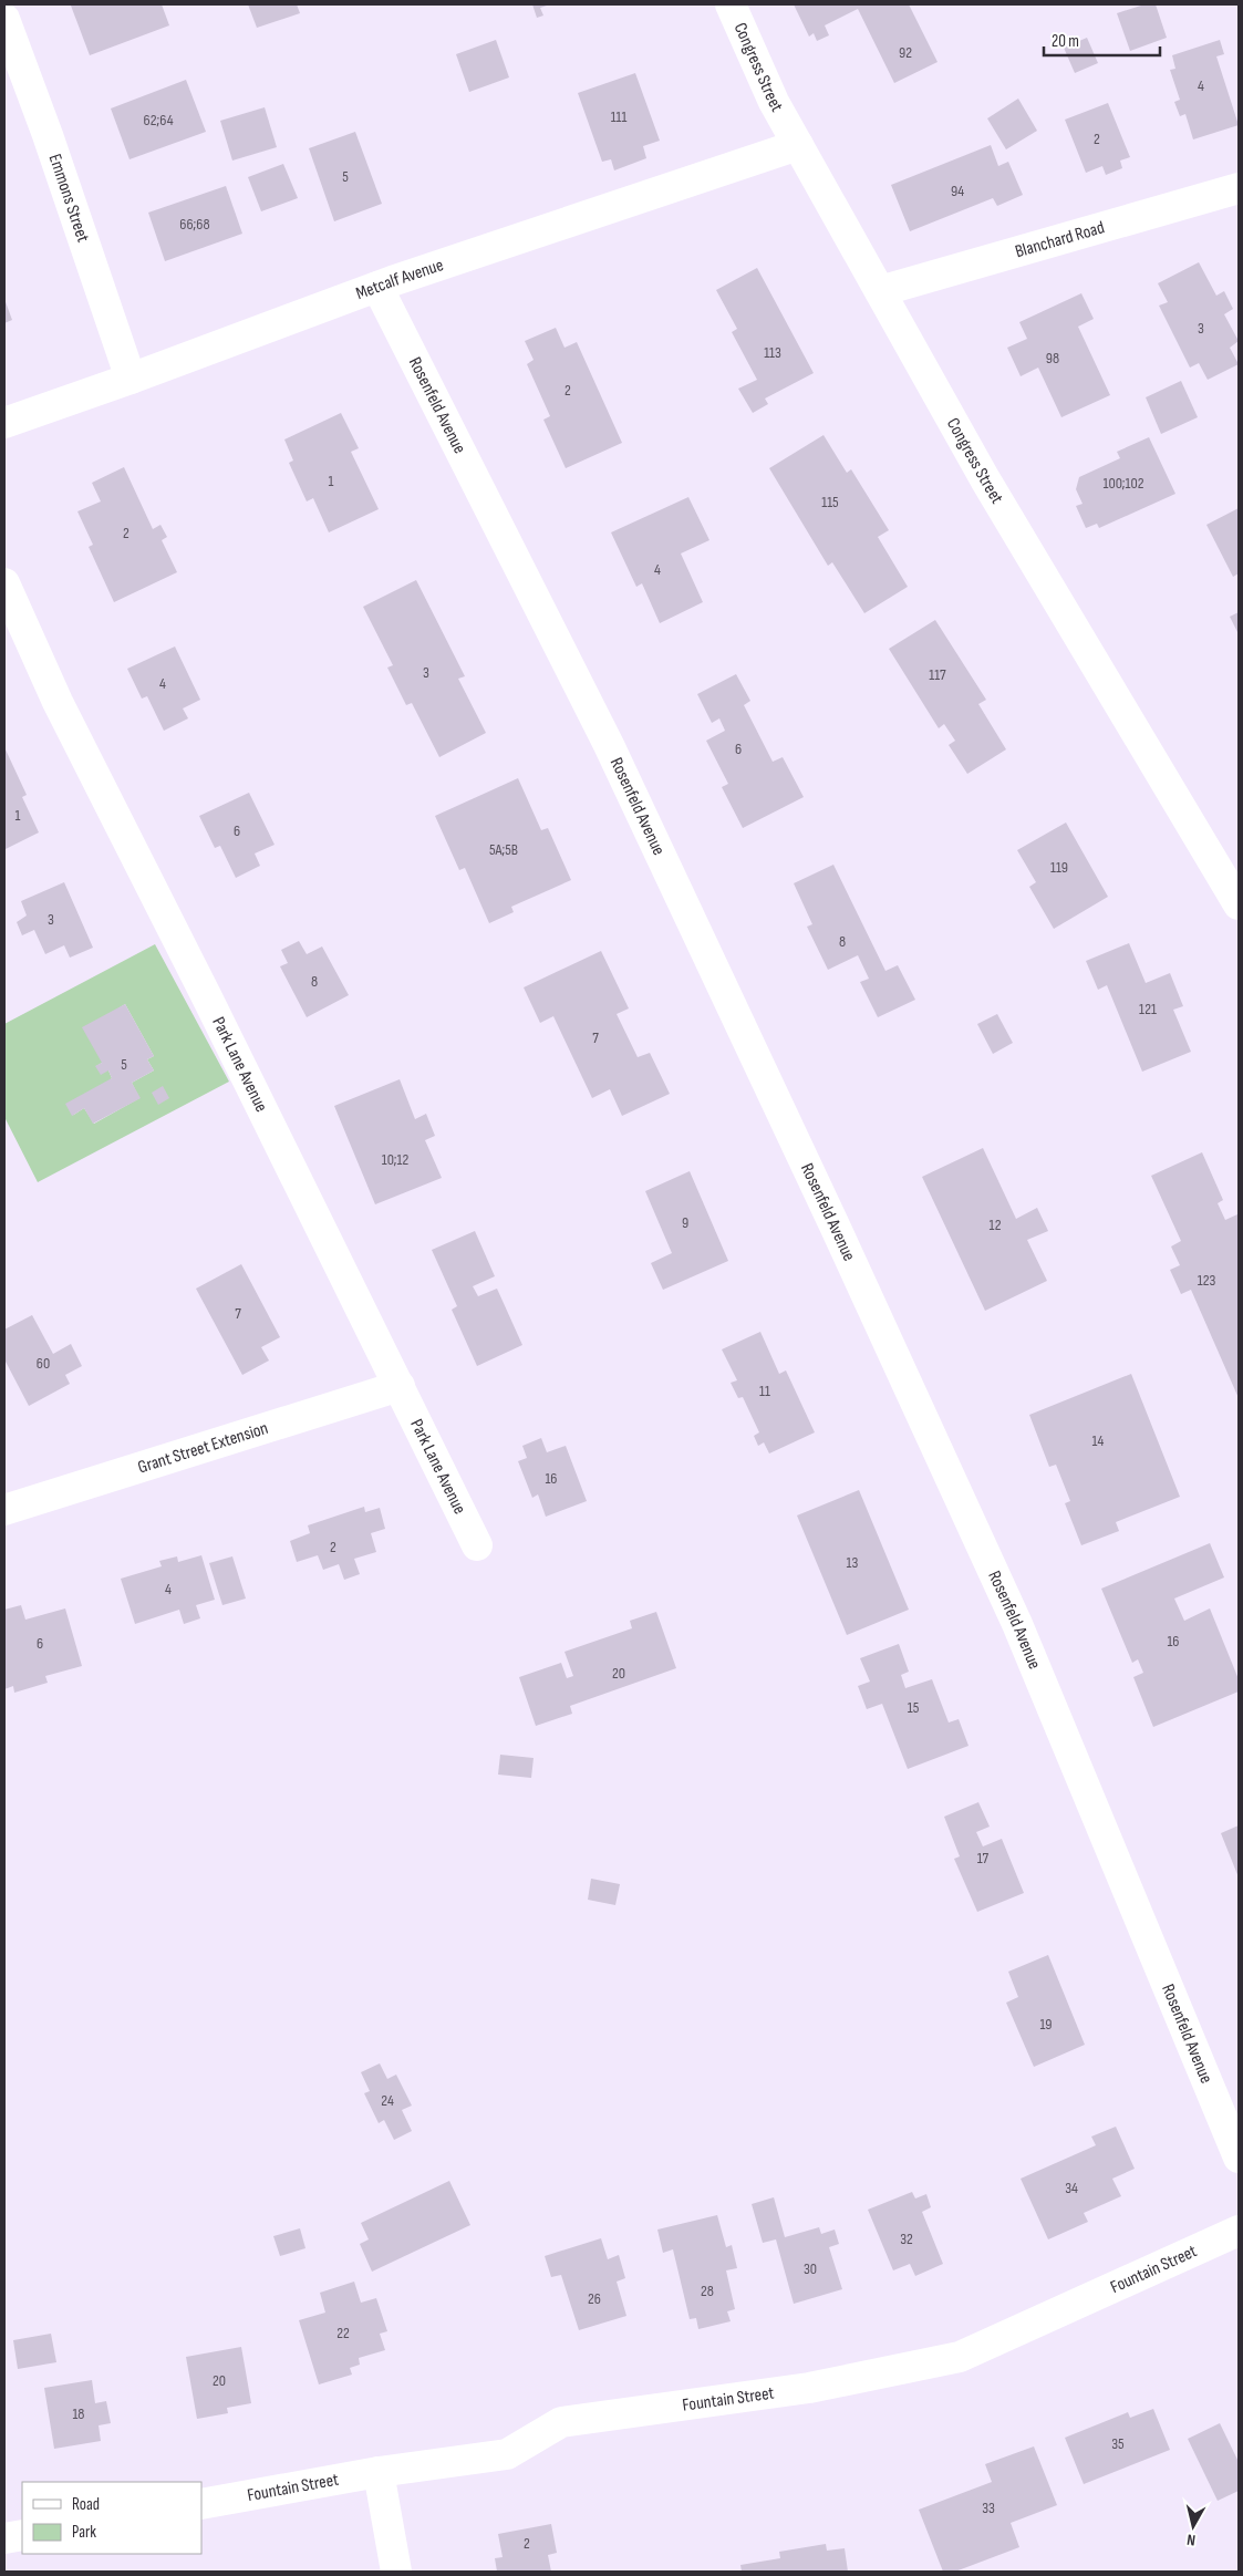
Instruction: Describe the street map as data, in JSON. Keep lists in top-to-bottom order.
{
  "streets": {
    "street": [
      "Congress Street",
      "Emmons Street",
      "Blanchard Road",
      "Metcalf Avenue",
      "Rosenfeld Avenue",
      "Park Lane Avenue",
      "Grant Street Extension",
      "Fountain Street"
    ]
  },
  "crossings": [
    ["Congress Street", "Blanchard Road"],
    ["Congress Street", "Metcalf Avenue"],
    ["Emmons Street", "Metcalf Avenue"],
    ["Metcalf Avenue", "Rosenfeld Avenue"],
    ["Park Lane Avenue", "Grant Street Extension"]
  ],
  "house_numbers": [
    "92",
    "4",
    "111",
    "62;64",
    "2",
    "5",
    "94",
    "66;68",
    "3",
    "113",
    "98",
    "2",
    "1",
    "100;102",
    "115",
    "2",
    "4",
    "3",
    "117",
    "4",
    "6",
    "1",
    "6",
    "5A;5B",
    "119",
    "3",
    "8",
    "8",
    "121",
    "7",
    "5",
    "10;12",
    "9",
    "12",
    "123",
    "7",
    "60",
    "11",
    "14",
    "16",
    "2",
    "13",
    "4",
    "16",
    "6",
    "20",
    "15",
    "17",
    "19",
    "24",
    "34",
    "32",
    "30",
    "28",
    "26",
    "22",
    "20",
    "18",
    "35",
    "33",
    "2"
  ],
  "legend": ["Road", "Park"],
  "scale_bar": "20 m",
  "north": "bottom"
}
